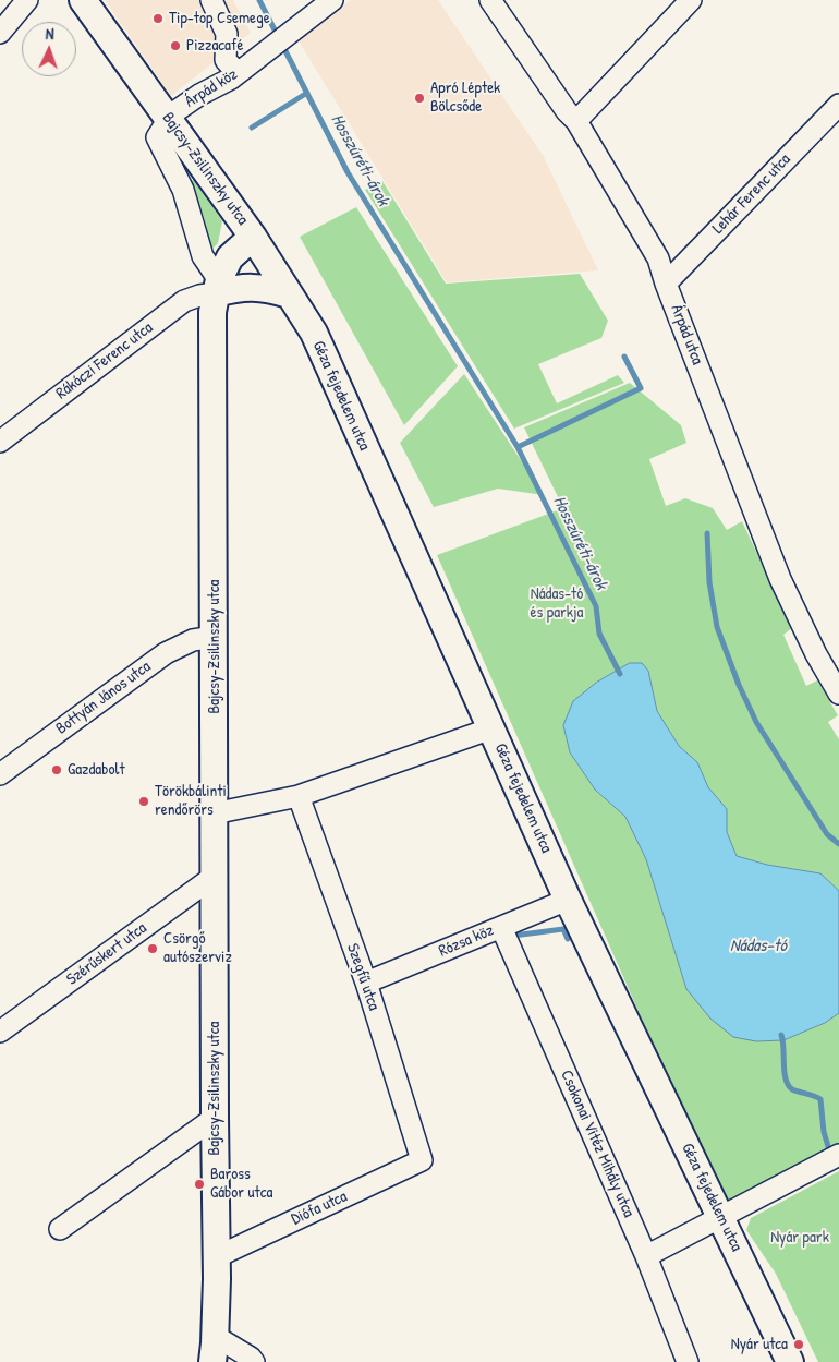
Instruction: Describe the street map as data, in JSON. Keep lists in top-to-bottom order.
{
  "streets": {
    "main road": ["Bajcsy-Zsilinszky utca", "Géza fejedelem utca"],
    "street": [
      "Árpád köz",
      "Lehár Ferenc utca",
      "Árpád utca",
      "Rákóczi Ferenc utca",
      "Bottyán János utca",
      "Rózsa köz",
      "Szérűskert utca",
      "Szegfű utca",
      "Csokonai Vitéz Mihály utca",
      "Diófa utca"
    ]
  },
  "crossings": [
    ["Árpád köz", "Bajcsy-Zsilinszky utca"],
    ["Bajcsy-Zsilinszky utca", "Rákóczi Ferenc utca"],
    ["Bajcsy-Zsilinszky utca", "Géza fejedelem utca"],
    ["Bajcsy-Zsilinszky utca", "Bottyán János utca"],
    ["Bajcsy-Zsilinszky utca", "Szérűskert utca"],
    ["Bajcsy-Zsilinszky utca", "Diófa utca"],
    ["Lehár Ferenc utca", "Árpád utca"],
    ["Géza fejedelem utca", "Rózsa köz"],
    ["Rózsa köz", "Szegfű utca"],
    ["Rózsa köz", "Csokonai Vitéz Mihály utca"],
    ["Szegfű utca", "Diófa utca"]
  ],
  "water": ["Hosszúréti-árok", "Nádas-tó"],
  "parks": ["Nádas-tó és parkja", "Nyár park"],
  "places": [
    "Tip-top Csemege",
    "Pizzacafé",
    "Apró Léptek Bölcsőde",
    "Gazdabolt",
    "Törökbálinti rendőrörs",
    "Csörgő autószerviz",
    "Baross Gábor utca",
    "Nyár utca"
  ],
  "north": "top"
}
